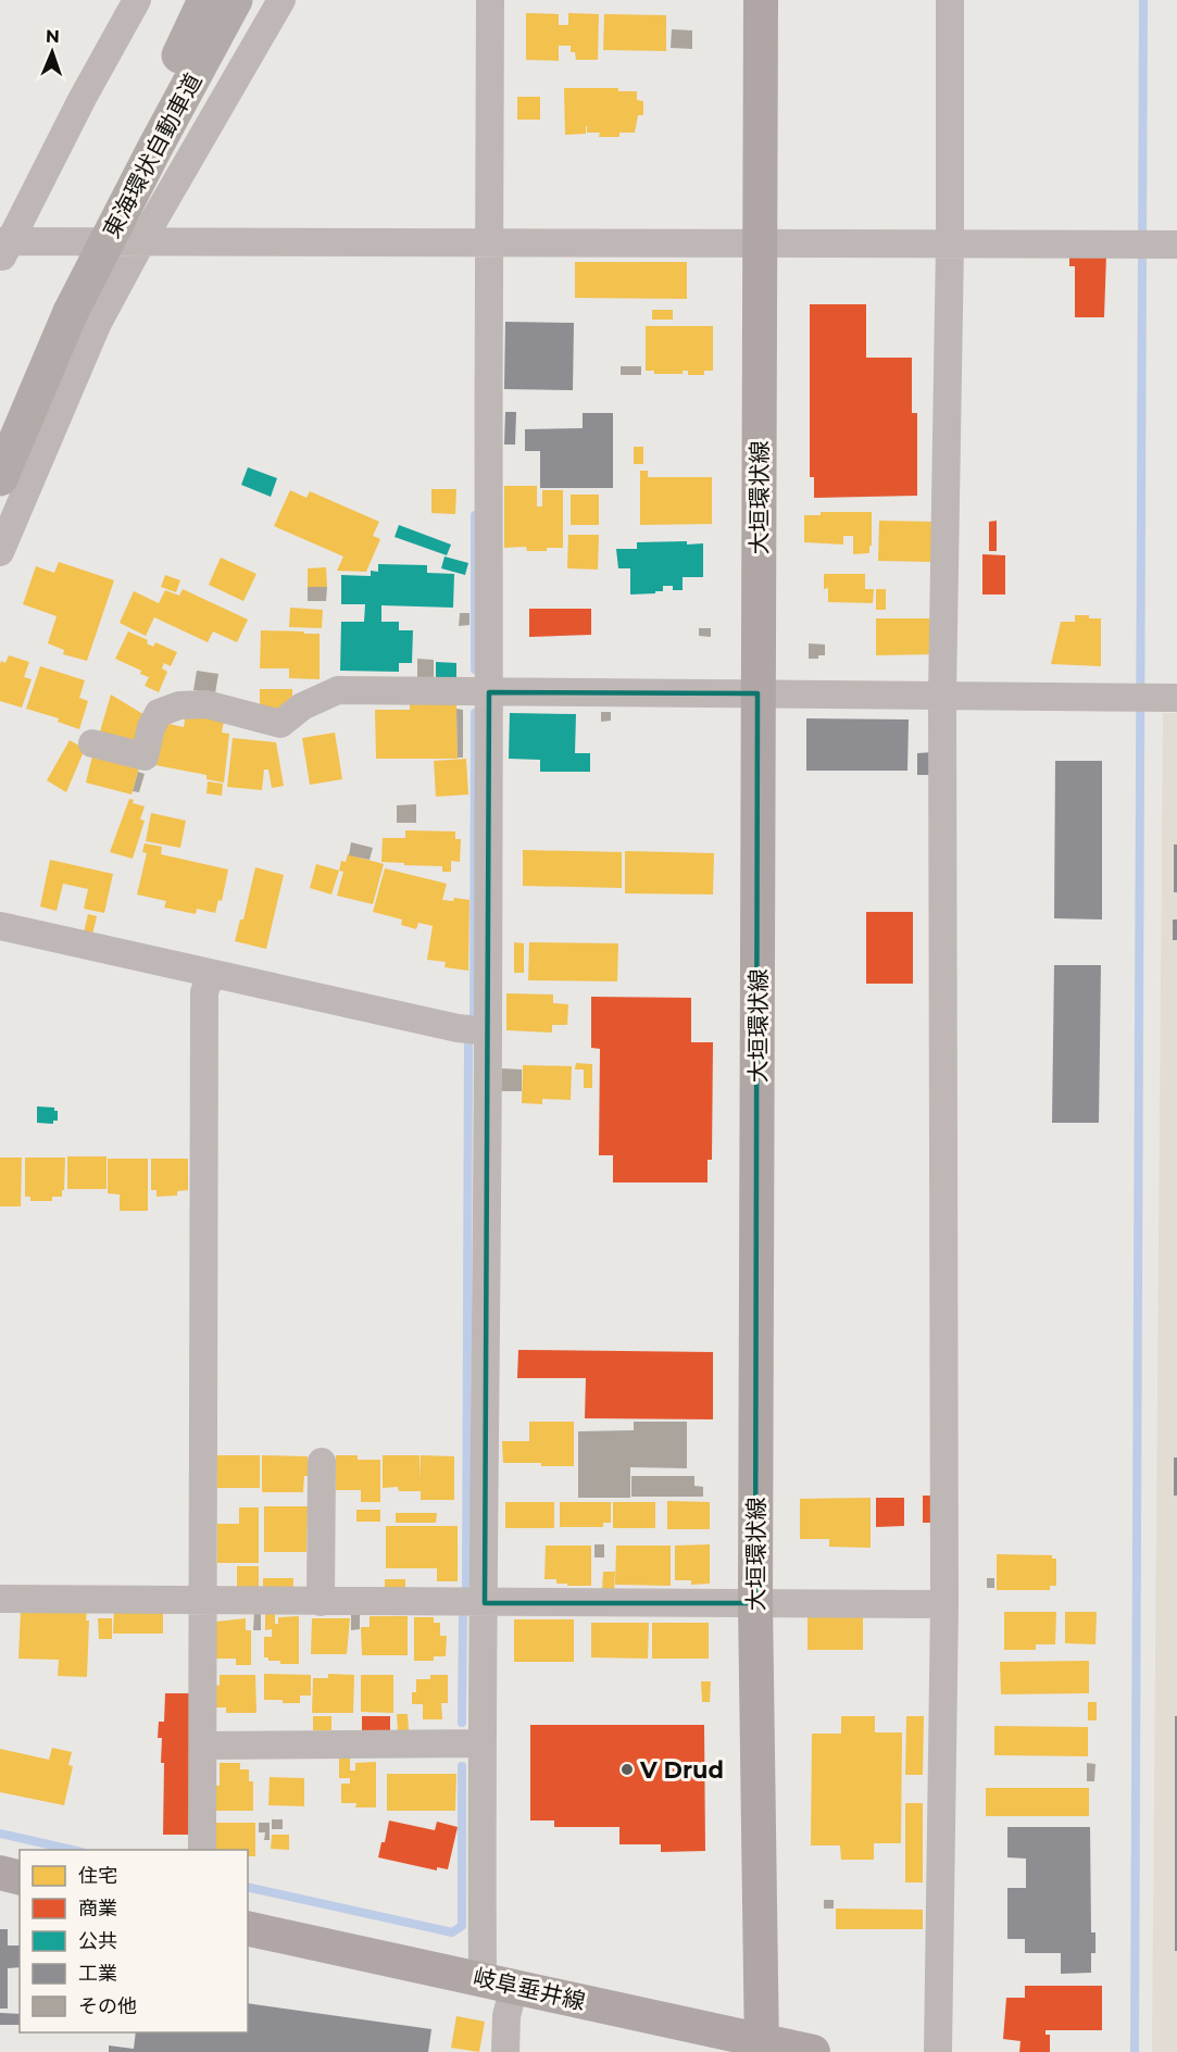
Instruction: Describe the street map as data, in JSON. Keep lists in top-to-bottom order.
{
  "streets": {
    "highway": ["東海環状自動車道"],
    "main road": ["大垣環状線", "岐阜垂井線"]
  },
  "crossings": [
    ["大垣環状線", "岐阜垂井線"]
  ],
  "places": ["V Drud"],
  "legend": [
    "住宅",
    "商業",
    "公共",
    "工業",
    "その他"
  ],
  "north": "top"
}
